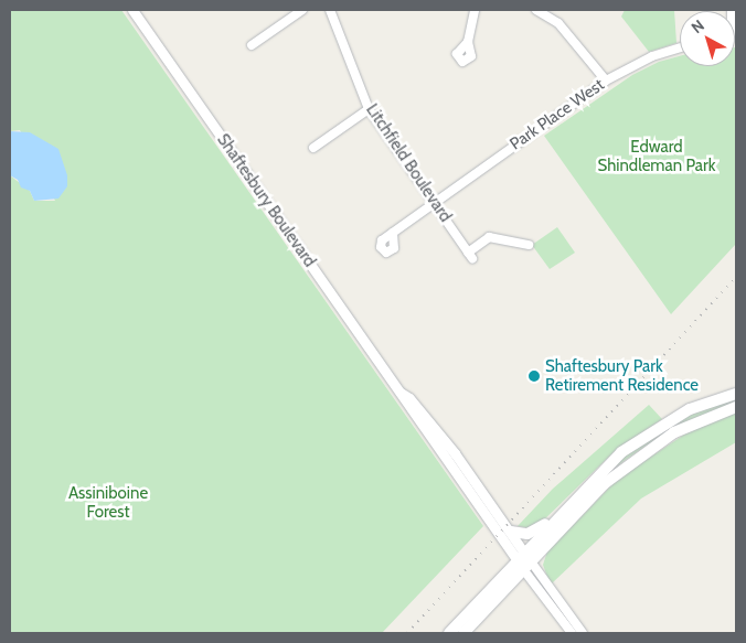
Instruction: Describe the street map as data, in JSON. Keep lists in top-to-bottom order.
{
  "streets": {
    "street": ["Park Place West", "Litchfield Boulevard", "Shaftesbury Boulevard"]
  },
  "crossings": [
    ["Park Place West", "Litchfield Boulevard"]
  ],
  "parks": ["Edward Shindleman Park", "Assiniboine Forest"],
  "places": ["Shaftesbury Park Retirement Residence"],
  "north": "top left"
}
